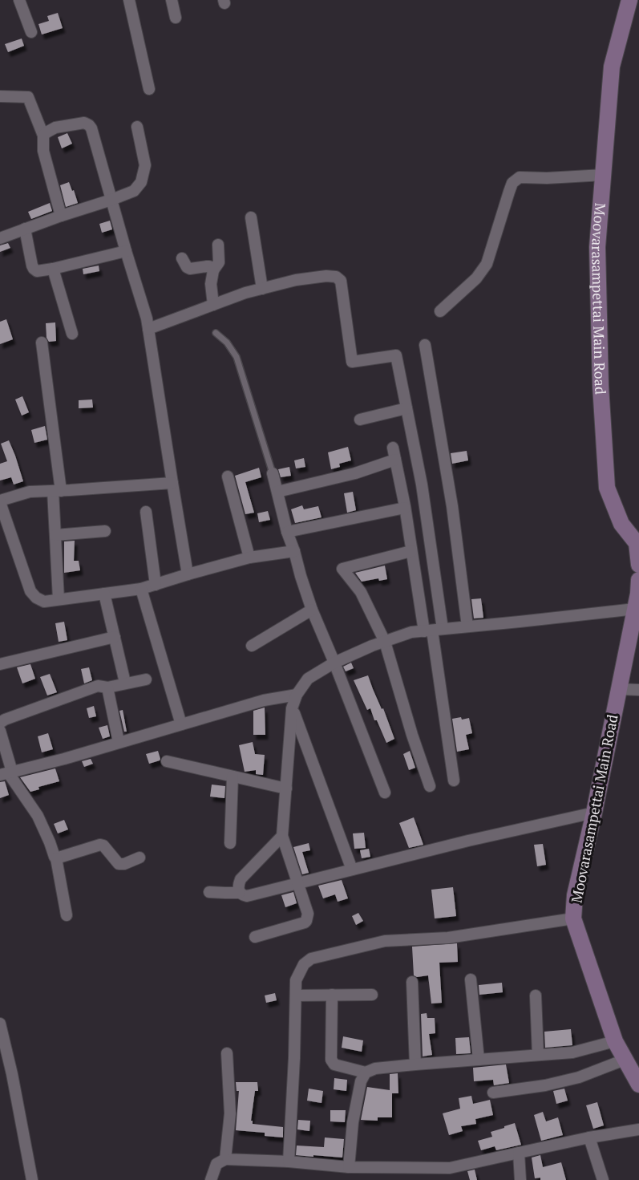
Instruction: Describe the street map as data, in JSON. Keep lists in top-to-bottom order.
{
  "streets": {
    "street": ["Moovarasampettai Main Road"]
  }
}
